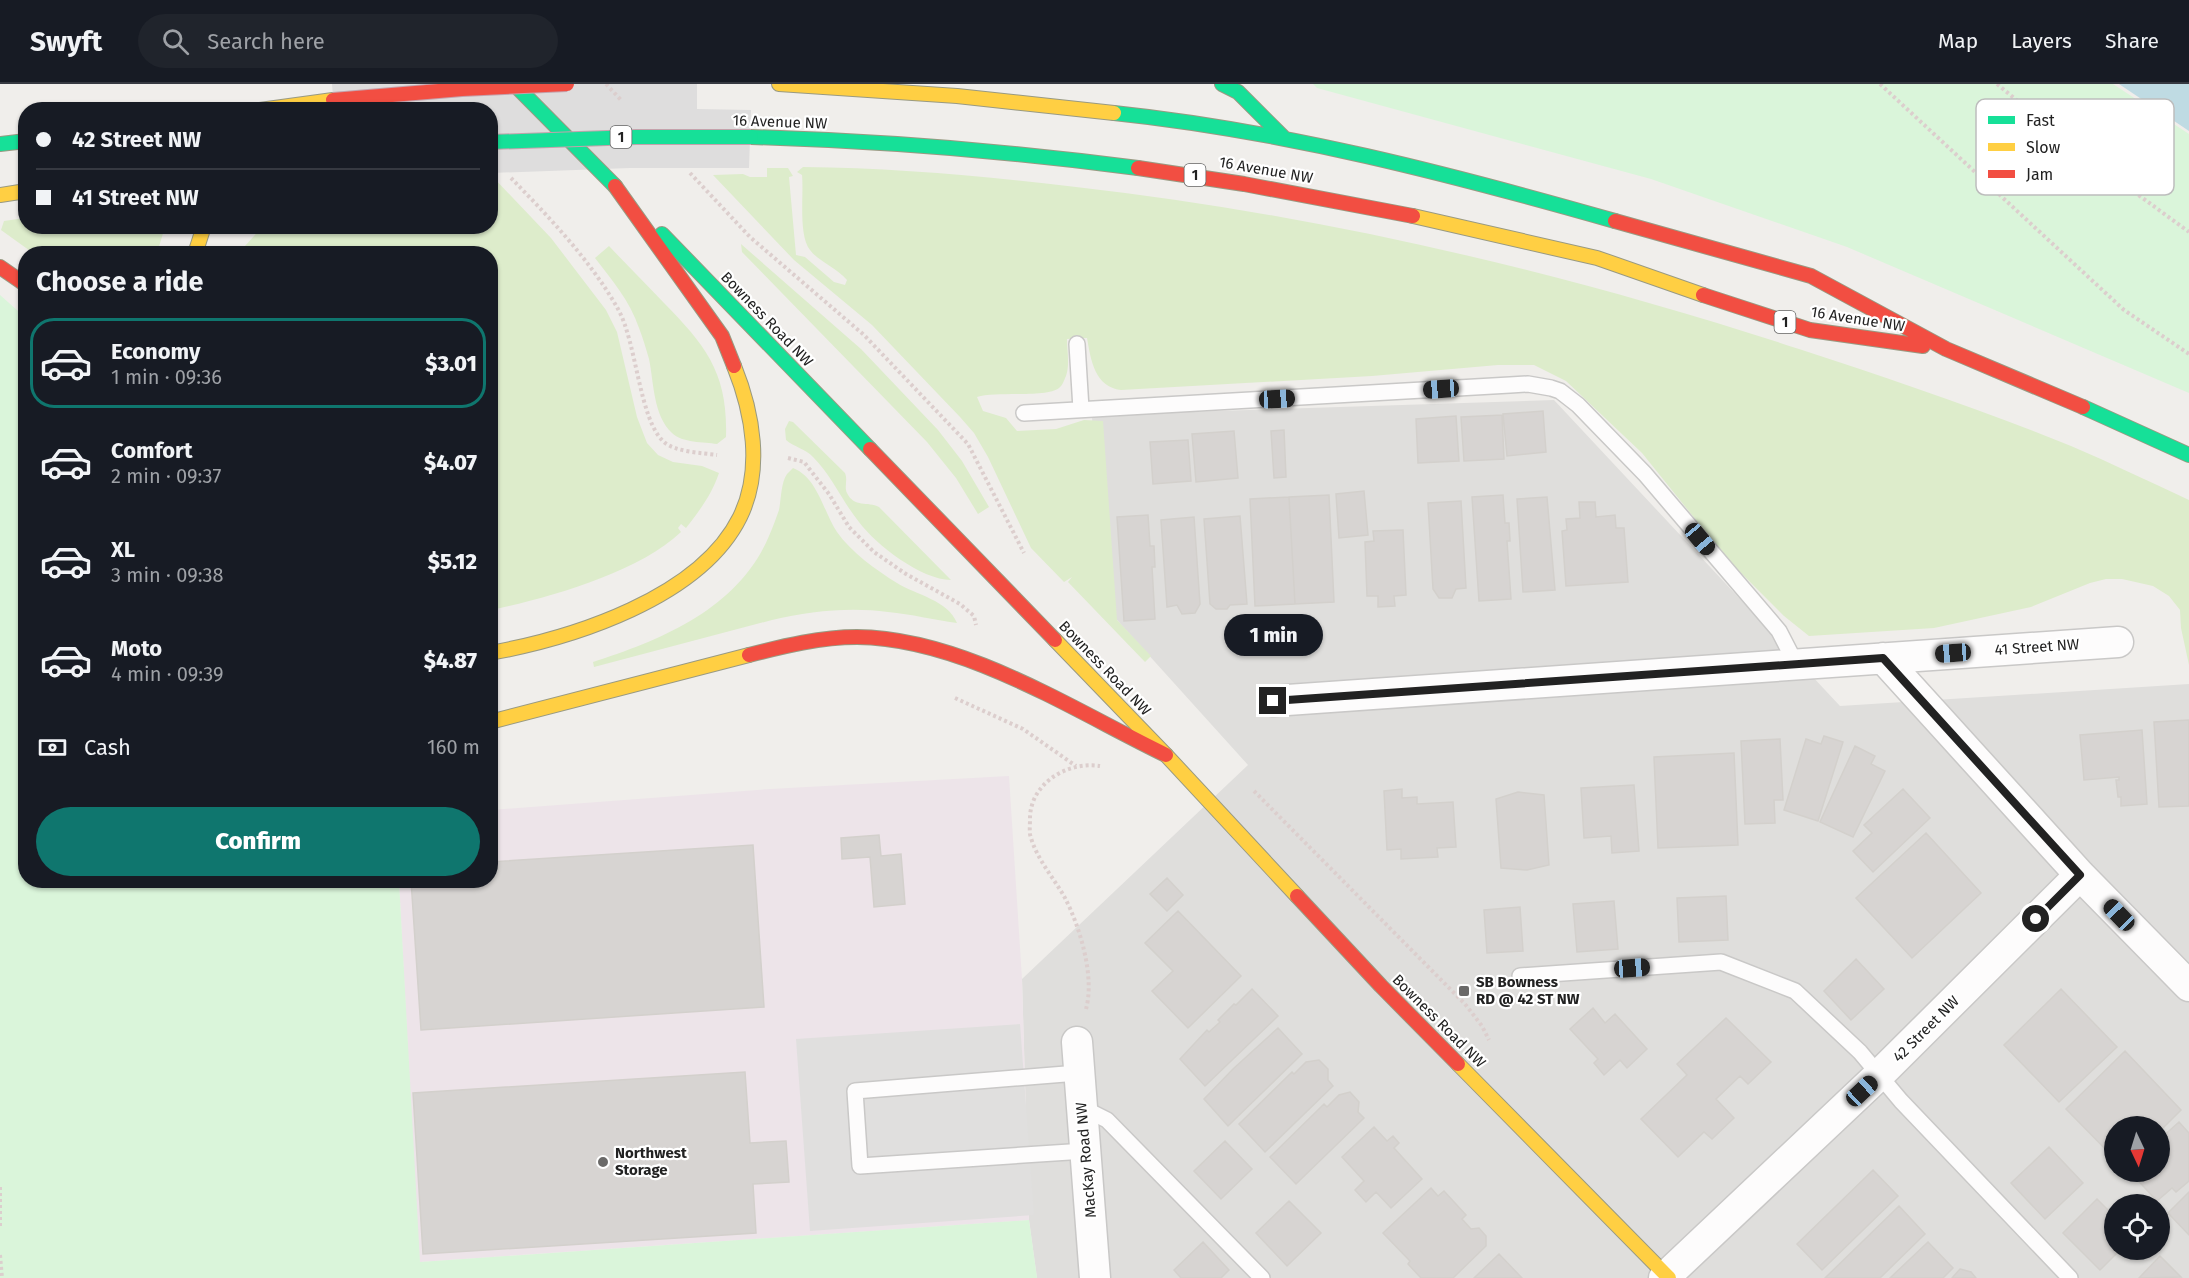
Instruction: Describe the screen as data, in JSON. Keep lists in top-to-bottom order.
{
  "streets": {
    "main road": ["16 Avenue NW", "1", "Bowness Road NW"],
    "street": ["41 Street NW", "42 Street NW", "MacKay Road NW"]
  },
  "crossings": [
    ["Bowness Road NW", "42 Street NW"]
  ],
  "places": {
    "transit": ["SB Bowness RD @ 42 ST NW"],
    "other": ["Northwest Storage"]
  },
  "legend": ["Fast", "Slow", "Jam"],
  "north": "bottom",
  "page": {
    "header": "Swyft",
    "search": "Search here",
    "nav": ["Map", "Layers", "Share"],
    "banner": ["42 Street NW", "41 Street NW"],
    "heading": "Choose a ride",
    "list": [
      {
        "name": "Economy",
        "note": "1 min · 09:36",
        "value": "$3.01"
      },
      {
        "name": "Comfort",
        "note": "2 min · 09:37",
        "value": "$4.07"
      },
      {
        "name": "XL",
        "note": "3 min · 09:38",
        "value": "$5.12"
      },
      {
        "name": "Moto",
        "note": "4 min · 09:39",
        "value": "$4.87"
      }
    ],
    "bubble": "1 min",
    "pay": ["Cash", "160 m"],
    "buttons": "Confirm"
  }
}
